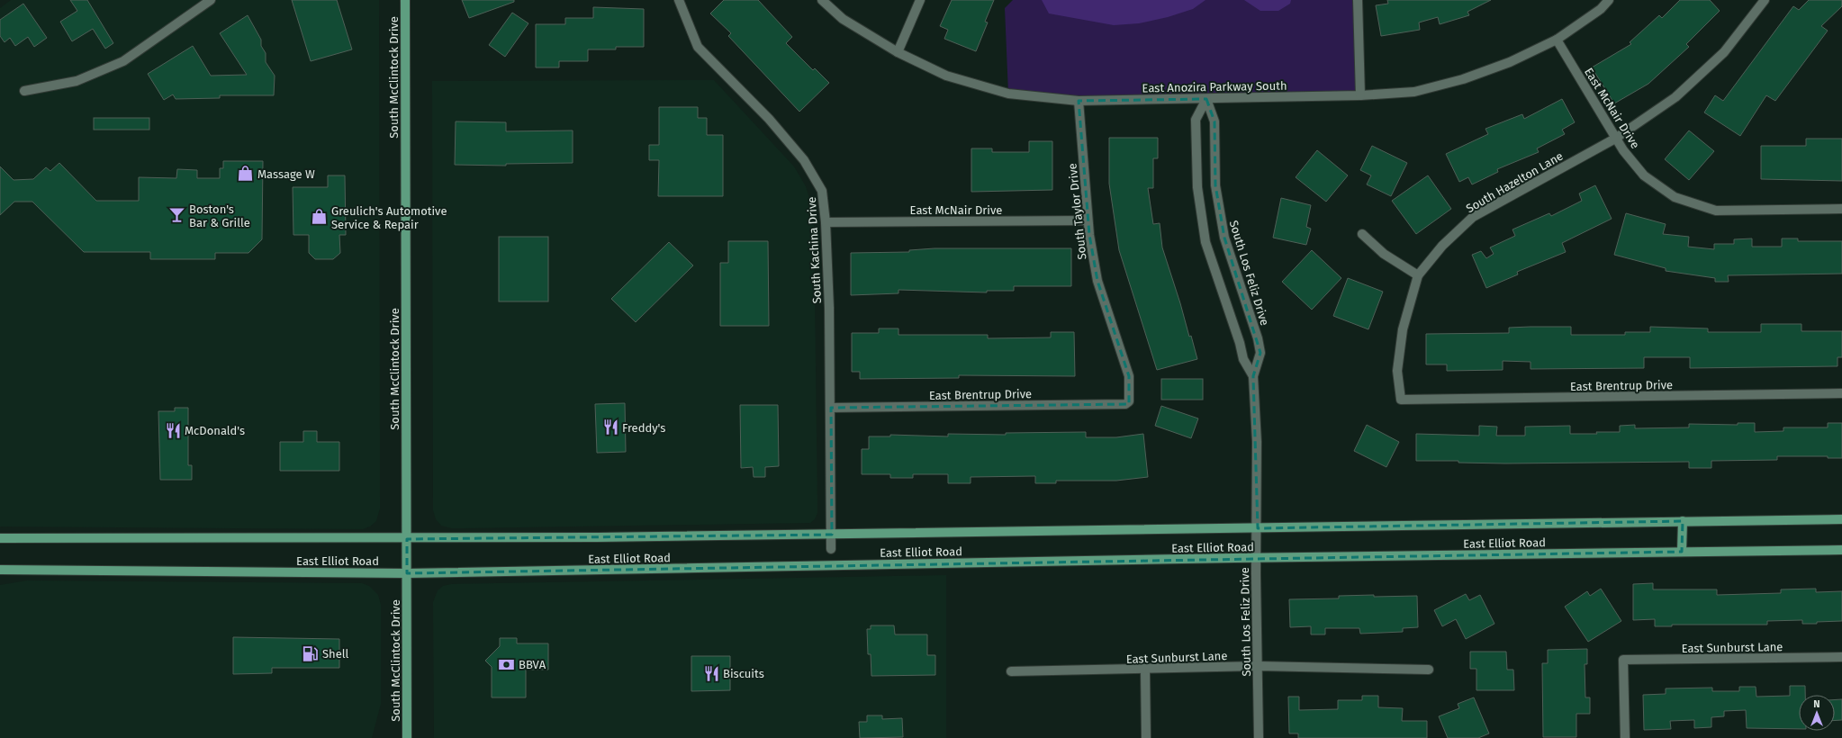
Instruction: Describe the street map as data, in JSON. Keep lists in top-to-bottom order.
{
  "streets": {
    "main road": ["South McClintock Drive", "East Elliot Road"],
    "street": [
      "East Anozira Parkway South",
      "East McNair Drive",
      "South Hazelton Lane",
      "South Taylor Drive",
      "South Kachina Drive",
      "South Los Feliz Drive",
      "East Brentrup Drive",
      "East Sunburst Lane"
    ]
  },
  "crossings": [
    ["South McClintock Drive", "East Elliot Road"],
    ["East Anozira Parkway South", "East McNair Drive"],
    ["East Anozira Parkway South", "South Taylor Drive"],
    ["East Anozira Parkway South", "South Los Feliz Drive"],
    ["East McNair Drive", "South Hazelton Lane"],
    ["East McNair Drive", "South Taylor Drive"],
    ["East McNair Drive", "South Kachina Drive"],
    ["South Hazelton Lane", "East Brentrup Drive"],
    ["South Taylor Drive", "East Brentrup Drive"],
    ["South Kachina Drive", "East Brentrup Drive"],
    ["South Kachina Drive", "East Elliot Road"],
    ["South Los Feliz Drive", "East Elliot Road"],
    ["South Los Feliz Drive", "East Sunburst Lane"]
  ],
  "places": {
    "shop": ["Massage W", "Greulich's Automotive Service & Repair"],
    "bar": ["Boston's Bar & Grille"],
    "restaurant": ["Freddy's", "McDonald's", "Biscuits"],
    "fuel station": ["Shell"],
    "bank": ["BBVA"]
  },
  "north": "top"
}
